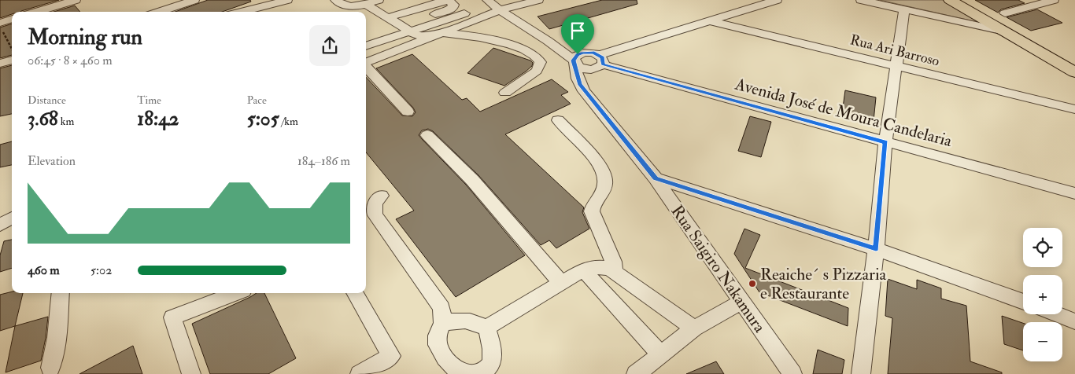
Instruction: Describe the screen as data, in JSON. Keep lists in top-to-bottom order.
{
  "streets": {
    "street": ["Rua Ari Barroso", "Avenida José de Moura Candelaria", "Rua Saigiro Nakamura"]
  },
  "places": ["Reaiche´ s Pizzaria e Restaurante"],
  "page": {
    "heading": ["Morning run", "06:45 · 8 × 460 m"],
    "stats": [
      ["Distance", "3.68 km"],
      ["Time", "18:42"],
      ["Pace", "5:05 /km"]
    ],
    "chart": ["Elevation", "184–186 m"],
    "map_buttons": ["+", "−"],
    "list": [
      {
        "name": "460 m",
        "note": "5:02"
      }
    ]
  }
}
